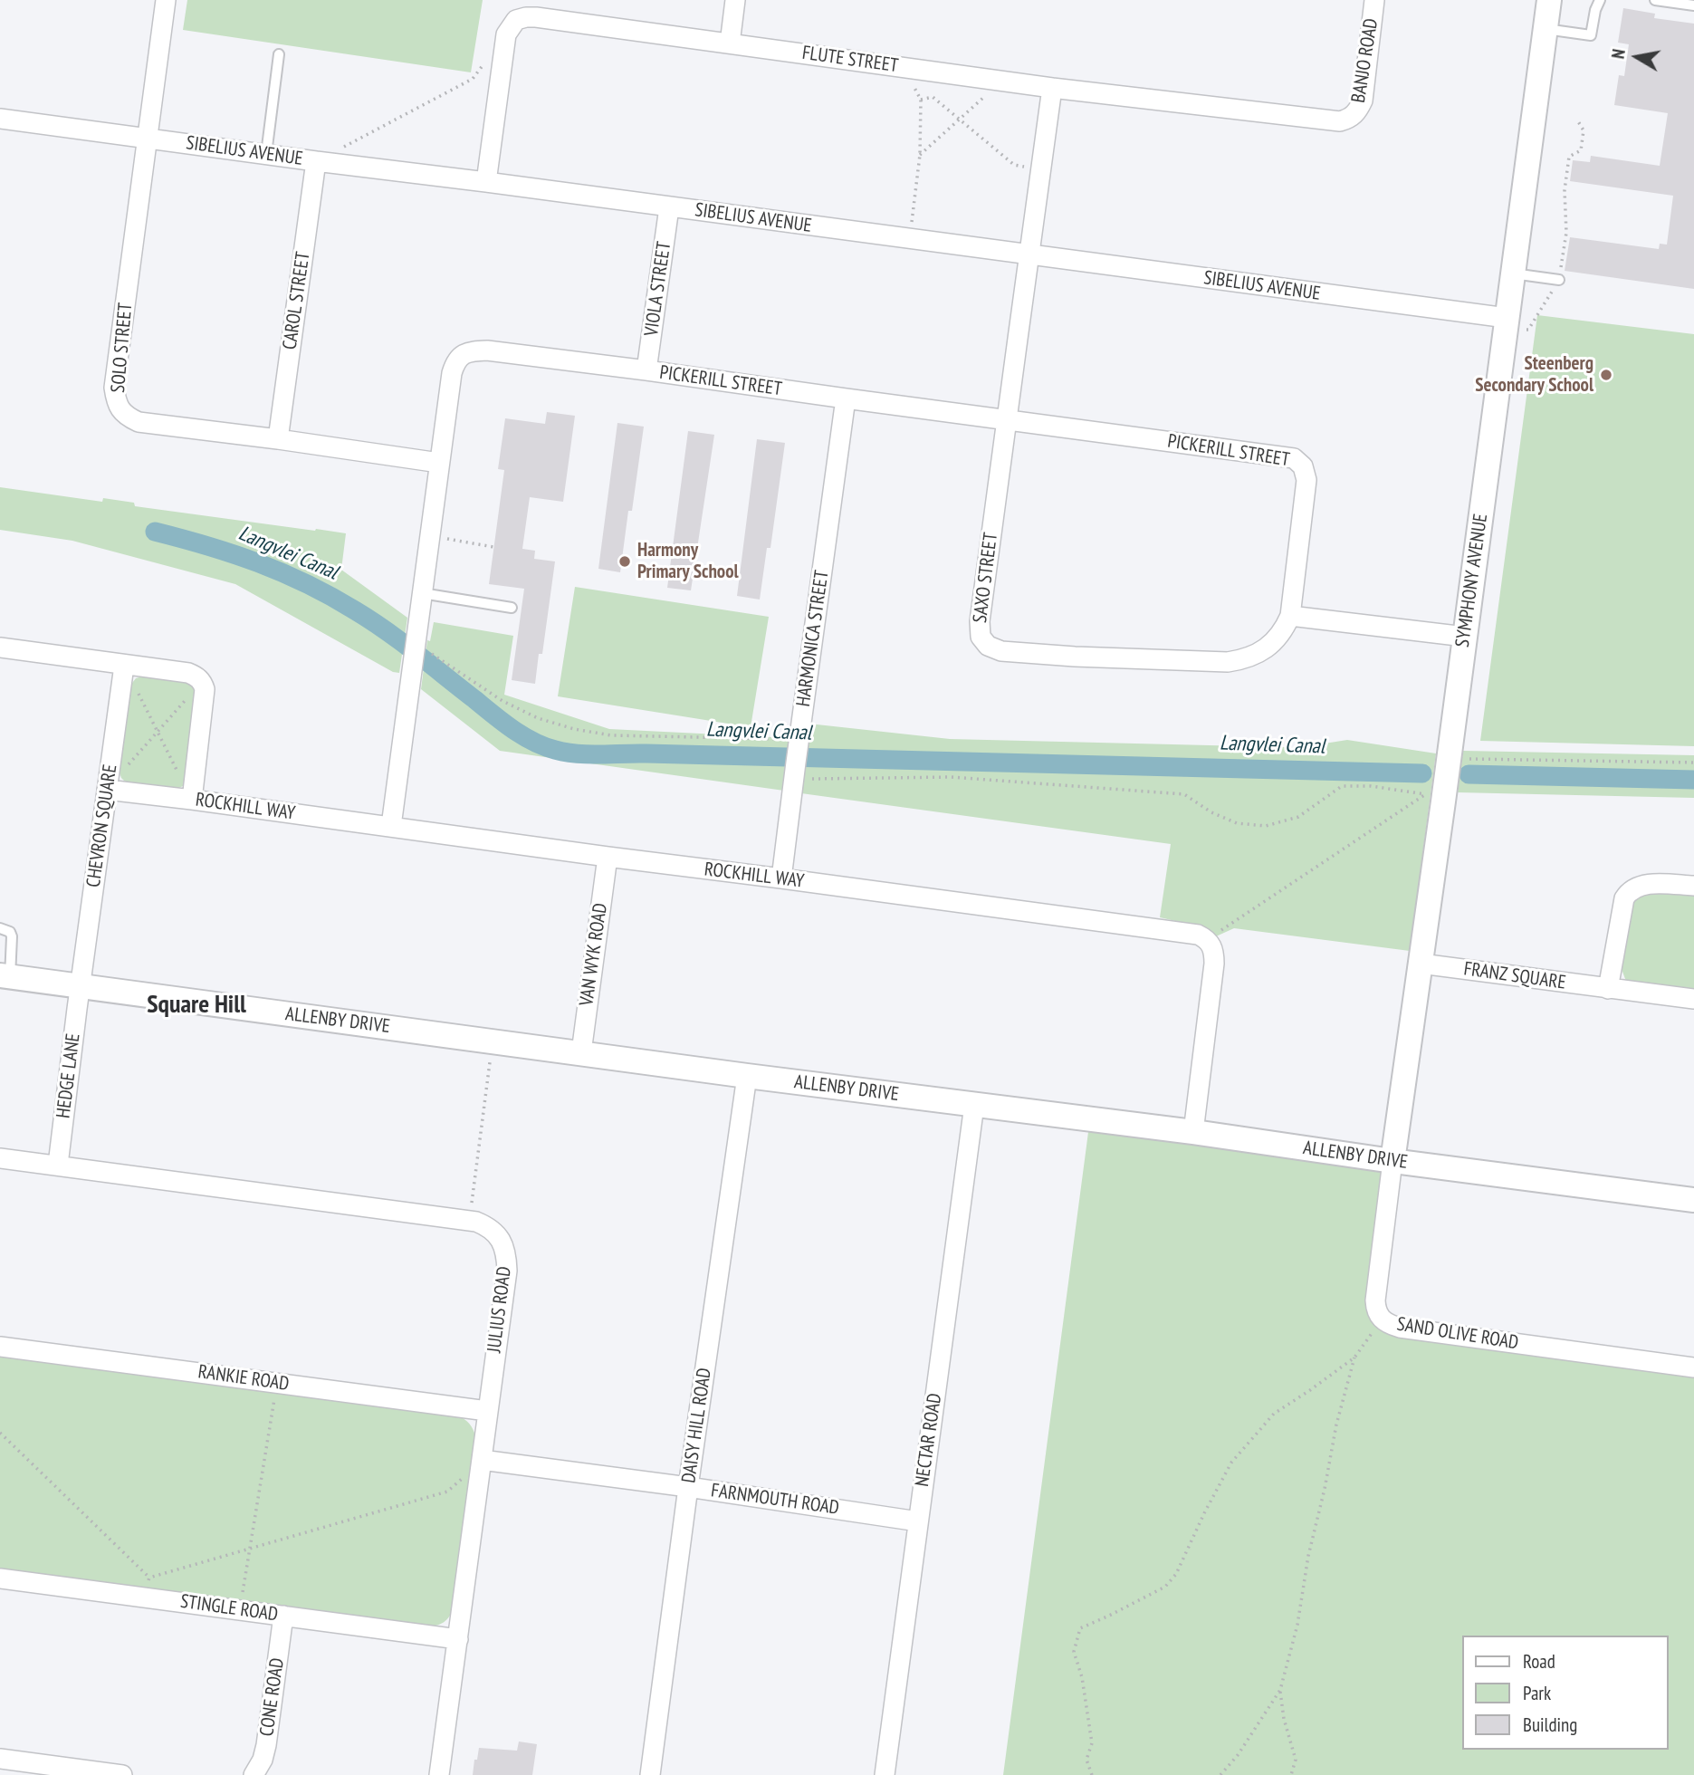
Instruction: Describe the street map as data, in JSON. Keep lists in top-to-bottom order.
{
  "streets": {
    "street": [
      "FLUTE STREET",
      "BANJO ROAD",
      "SIBELIUS AVENUE",
      "VIOLA STREET",
      "CAROL STREET",
      "SOLO STREET",
      "PICKERILL STREET",
      "SAXO STREET",
      "SYMPHONY AVENUE",
      "HARMONICA STREET",
      "ROCKHILL WAY",
      "CHEVRON SQUARE",
      "VAN WYK ROAD",
      "FRANZ SQUARE",
      "ALLENBY DRIVE",
      "HEDGE LANE",
      "JULIUS ROAD",
      "SAND OLIVE ROAD",
      "RANKIE ROAD",
      "DAISY HILL ROAD",
      "NECTAR ROAD",
      "FARNMOUTH ROAD",
      "STINGLE ROAD",
      "CONE ROAD"
    ]
  },
  "crossings": [
    ["FLUTE STREET", "BANJO ROAD"],
    ["FLUTE STREET", "SIBELIUS AVENUE"],
    ["FLUTE STREET", "SAXO STREET"],
    ["SIBELIUS AVENUE", "VIOLA STREET"],
    ["SIBELIUS AVENUE", "CAROL STREET"],
    ["SIBELIUS AVENUE", "SOLO STREET"],
    ["SIBELIUS AVENUE", "SAXO STREET"],
    ["SIBELIUS AVENUE", "SYMPHONY AVENUE"],
    ["VIOLA STREET", "PICKERILL STREET"],
    ["CAROL STREET", "SOLO STREET"],
    ["SOLO STREET", "PICKERILL STREET"],
    ["PICKERILL STREET", "SAXO STREET"],
    ["PICKERILL STREET", "HARMONICA STREET"],
    ["PICKERILL STREET", "ROCKHILL WAY"],
    ["SYMPHONY AVENUE", "FRANZ SQUARE"],
    ["SYMPHONY AVENUE", "ALLENBY DRIVE"],
    ["SYMPHONY AVENUE", "SAND OLIVE ROAD"],
    ["HARMONICA STREET", "ROCKHILL WAY"],
    ["ROCKHILL WAY", "CHEVRON SQUARE"],
    ["ROCKHILL WAY", "VAN WYK ROAD"],
    ["CHEVRON SQUARE", "ALLENBY DRIVE"],
    ["CHEVRON SQUARE", "HEDGE LANE"],
    ["VAN WYK ROAD", "ALLENBY DRIVE"],
    ["ALLENBY DRIVE", "HEDGE LANE"],
    ["ALLENBY DRIVE", "SAND OLIVE ROAD"],
    ["ALLENBY DRIVE", "DAISY HILL ROAD"],
    ["ALLENBY DRIVE", "NECTAR ROAD"],
    ["HEDGE LANE", "JULIUS ROAD"],
    ["JULIUS ROAD", "RANKIE ROAD"],
    ["JULIUS ROAD", "FARNMOUTH ROAD"],
    ["JULIUS ROAD", "STINGLE ROAD"],
    ["DAISY HILL ROAD", "FARNMOUTH ROAD"],
    ["NECTAR ROAD", "FARNMOUTH ROAD"],
    ["STINGLE ROAD", "CONE ROAD"]
  ],
  "districts": ["Square Hill"],
  "water": ["Langvlei Canal"],
  "places": ["Steenberg Secondary School", "Harmony Primary School"],
  "legend": ["Road", "Park", "Building"],
  "north": "left"
}
